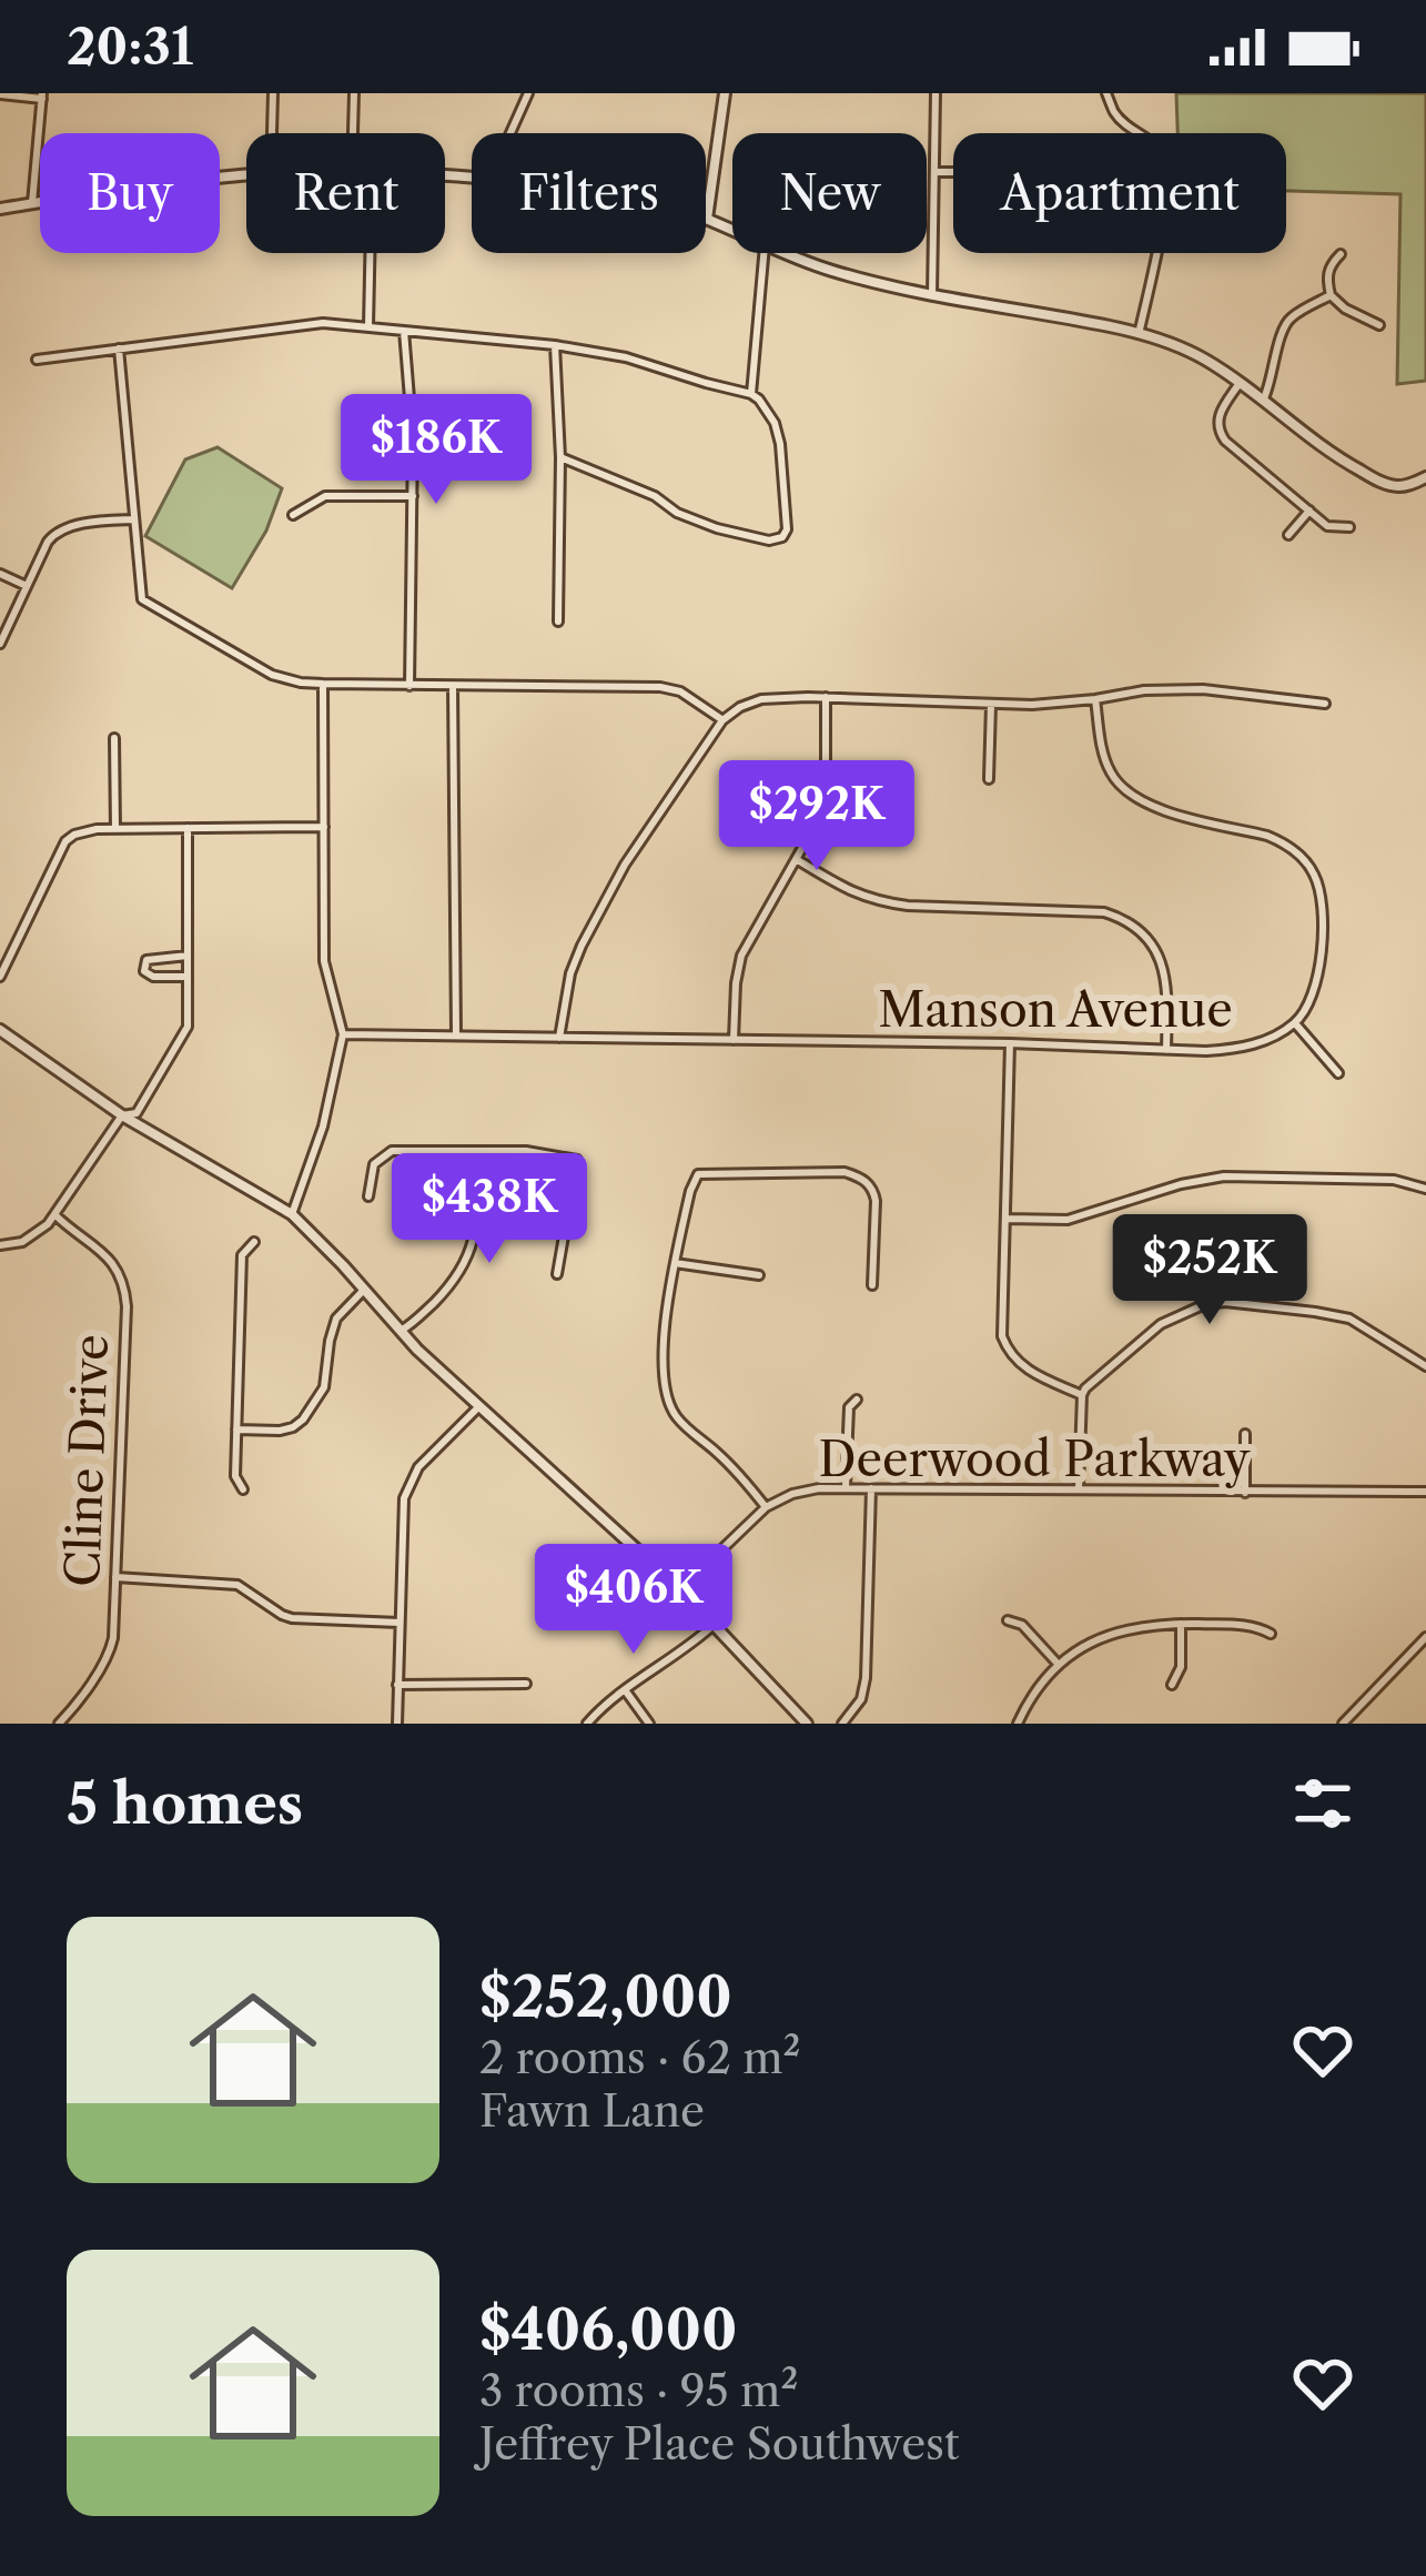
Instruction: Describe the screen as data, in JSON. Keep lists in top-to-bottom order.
{
  "streets": {
    "street": ["Manson Avenue", "Deerwood Parkway", "Cline Drive"]
  },
  "page": {
    "status": "20:31",
    "chip": [
      "Buy",
      "Rent",
      "Filters",
      "New",
      "Apartment"
    ],
    "price": [
      "$186K",
      "$292K",
      "$438K",
      "$252K",
      "$406K"
    ],
    "heading": "5 homes",
    "list": [
      {
        "name": "$252,000",
        "note": "2 rooms · 62 m² · Fawn Lane"
      },
      {
        "name": "$406,000",
        "note": "3 rooms · 95 m² · Jeffrey Place Southwest"
      }
    ]
  }
}
